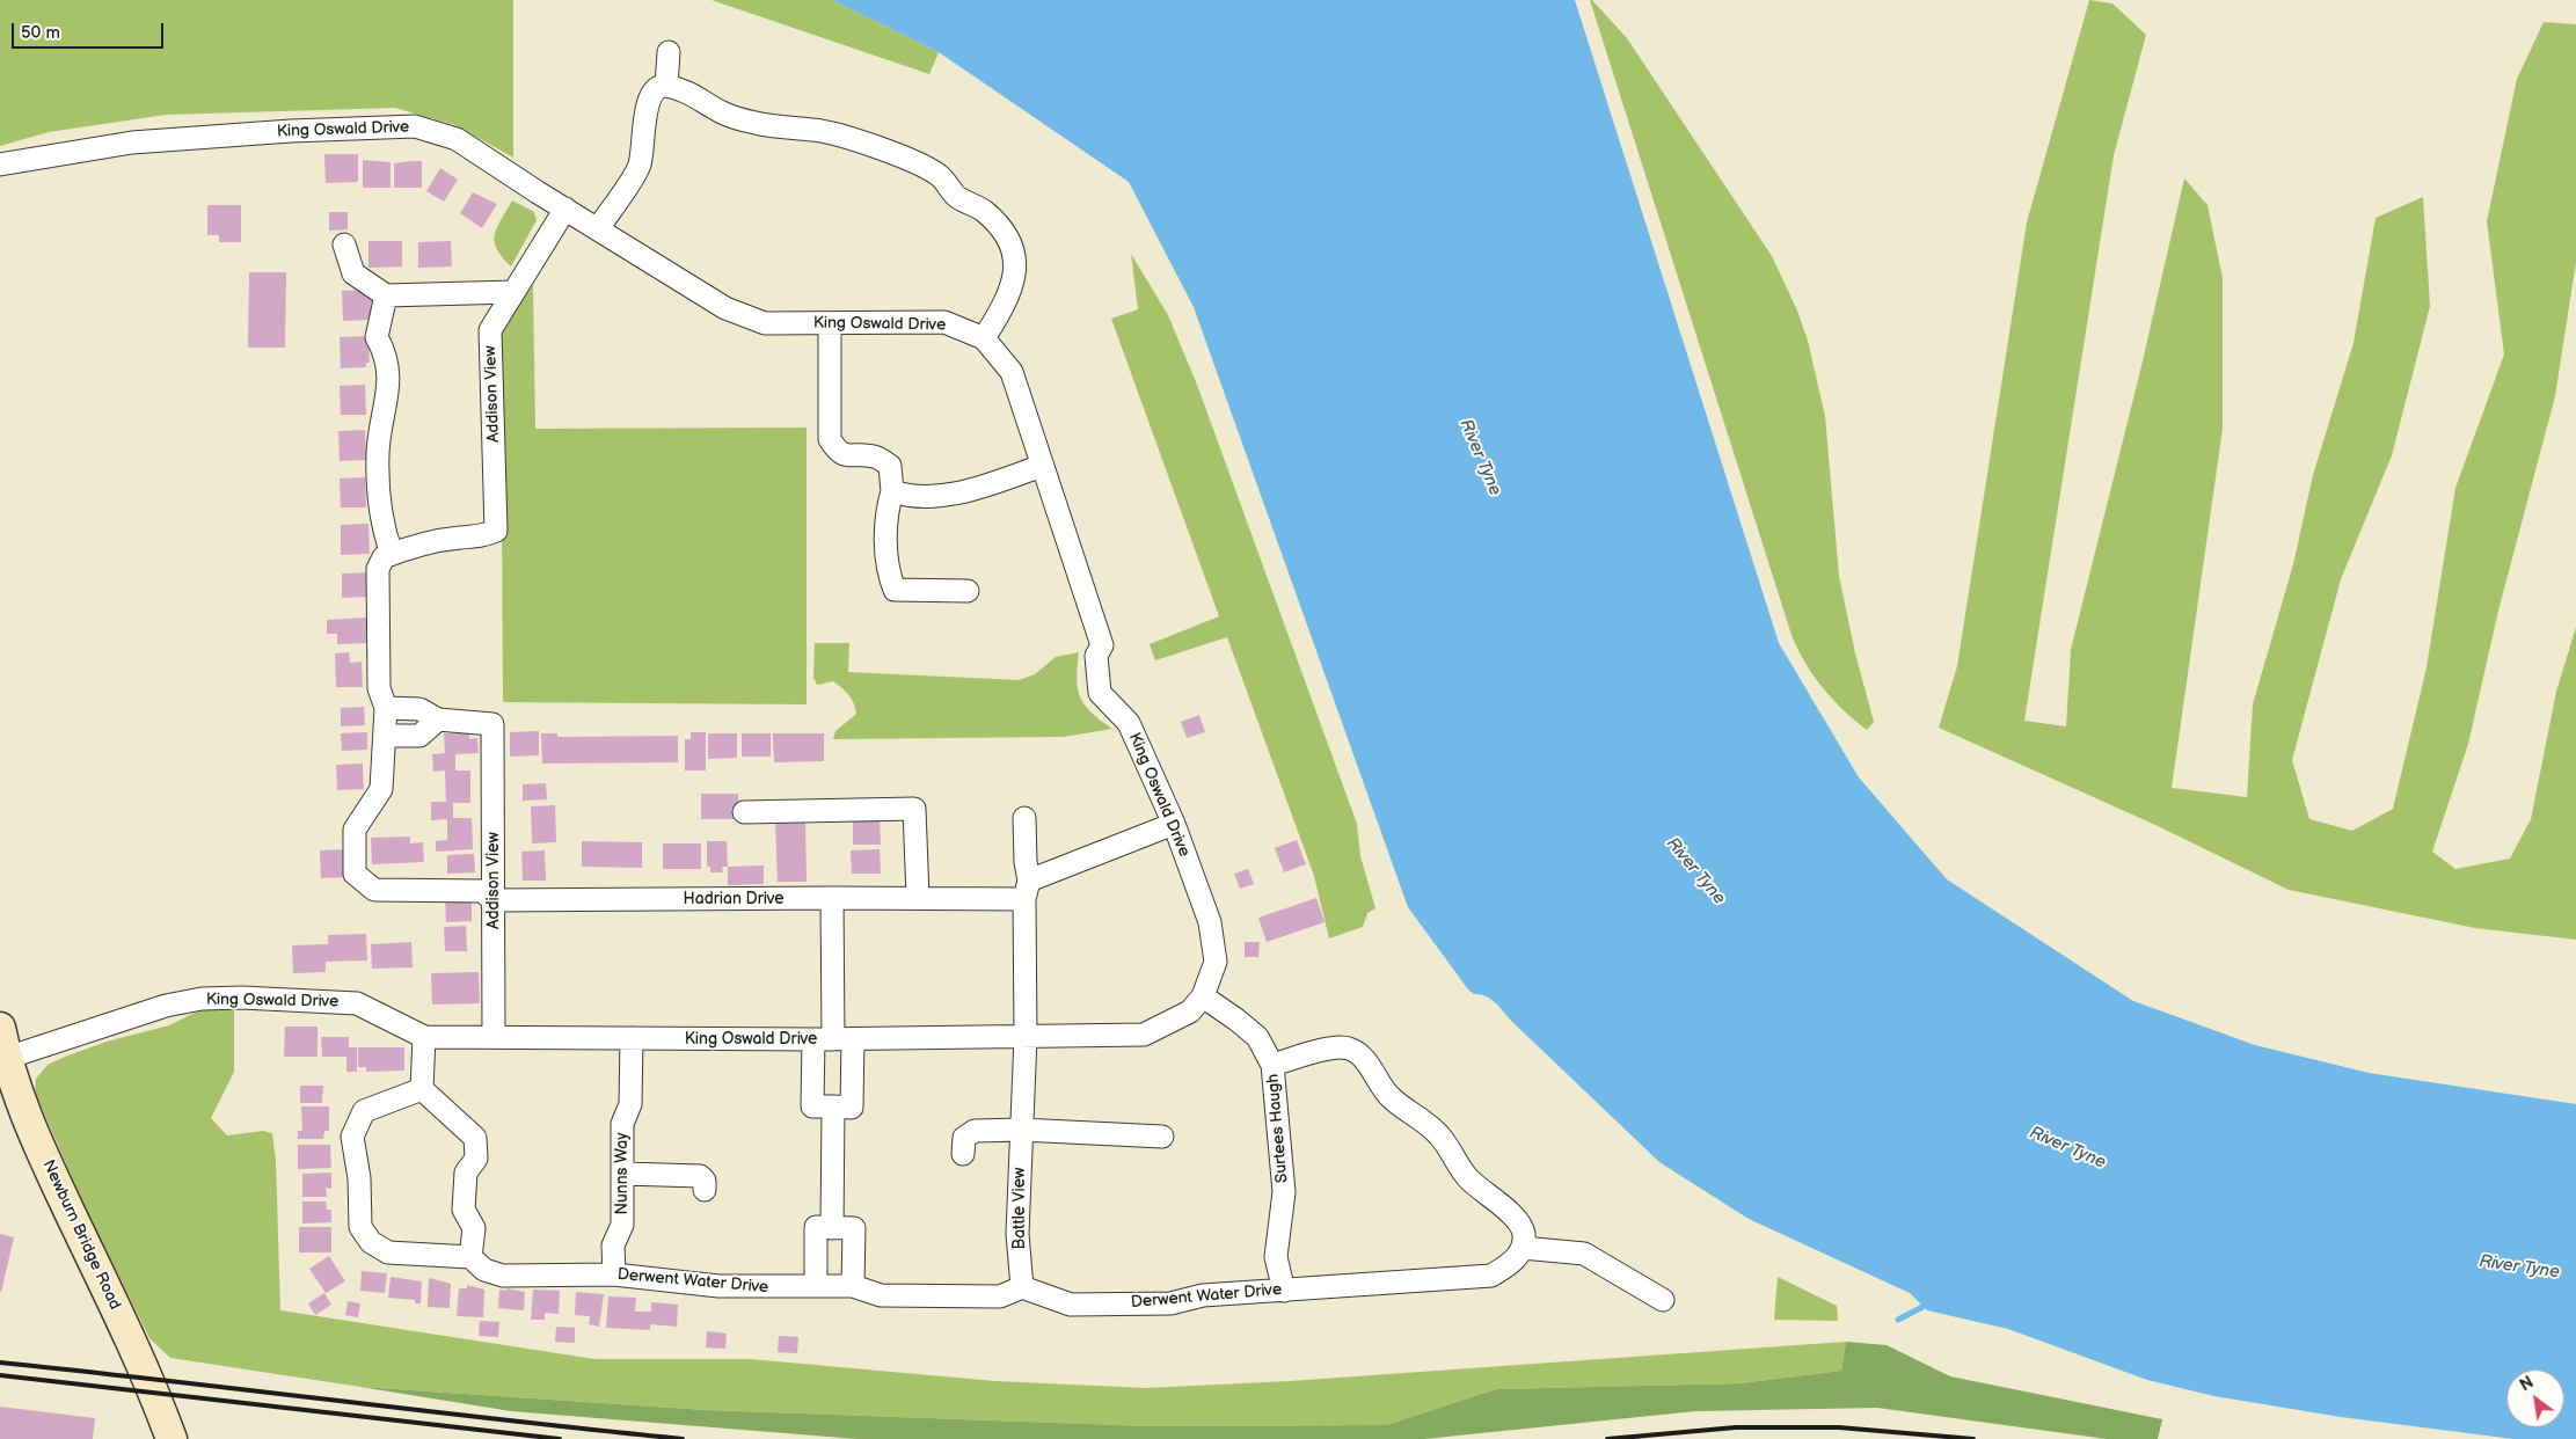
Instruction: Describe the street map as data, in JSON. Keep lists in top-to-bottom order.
{
  "streets": {
    "street": [
      "King Oswald Drive",
      "Addison View",
      "Hadrian Drive",
      "Surtees Haugh",
      "Nunns Way",
      "Battle View",
      "Newburn Bridge Road",
      "Derwent Water Drive"
    ]
  },
  "crossings": [
    ["King Oswald Drive", "Addison View"],
    ["King Oswald Drive", "Surtees Haugh"],
    ["King Oswald Drive", "Nunns Way"],
    ["King Oswald Drive", "Battle View"],
    ["King Oswald Drive", "Newburn Bridge Road"],
    ["Addison View", "Hadrian Drive"],
    ["Hadrian Drive", "Battle View"],
    ["Surtees Haugh", "Derwent Water Drive"],
    ["Nunns Way", "Derwent Water Drive"],
    ["Battle View", "Derwent Water Drive"]
  ],
  "water": ["River Tyne"],
  "scale_bar": "50 m",
  "north": "top left"
}
